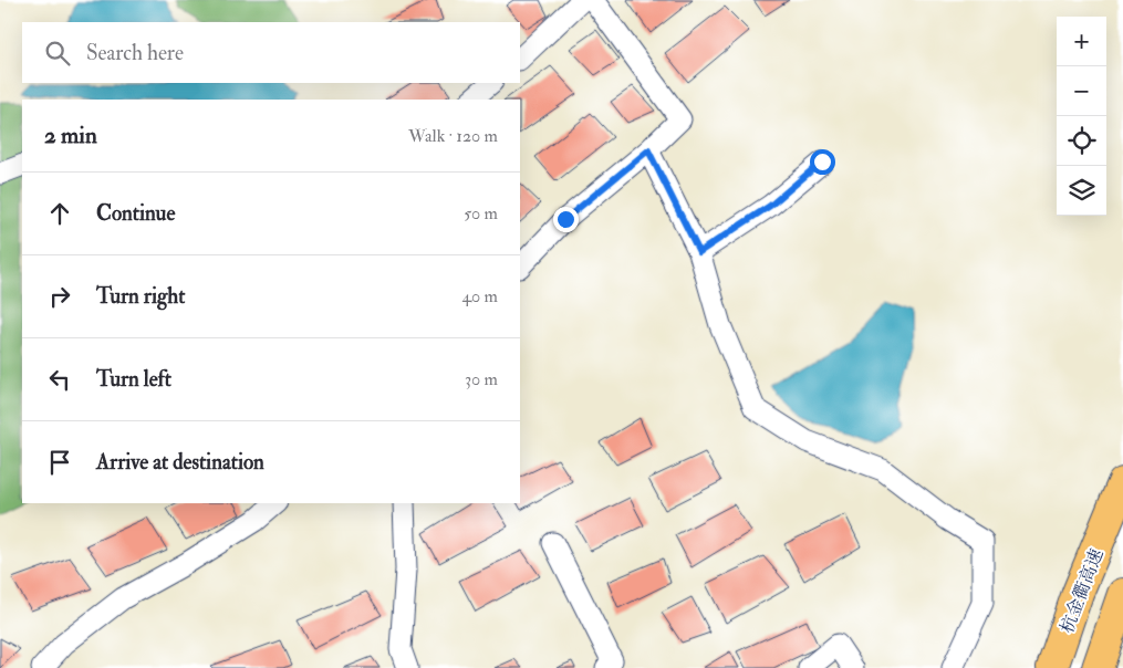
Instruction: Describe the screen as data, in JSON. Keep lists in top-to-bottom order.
{
  "streets": {
    "highway": ["杭金衢高速"]
  },
  "page": {
    "map_buttons": ["+", "−"],
    "search": "Search here",
    "heading": ["2 min", "Walk · 120 m"],
    "list": [
      ["Continue", "50 m"],
      ["Turn right", "40 m"],
      ["Turn left", "30 m"],
      "Arrive at destination"
    ]
  }
}
